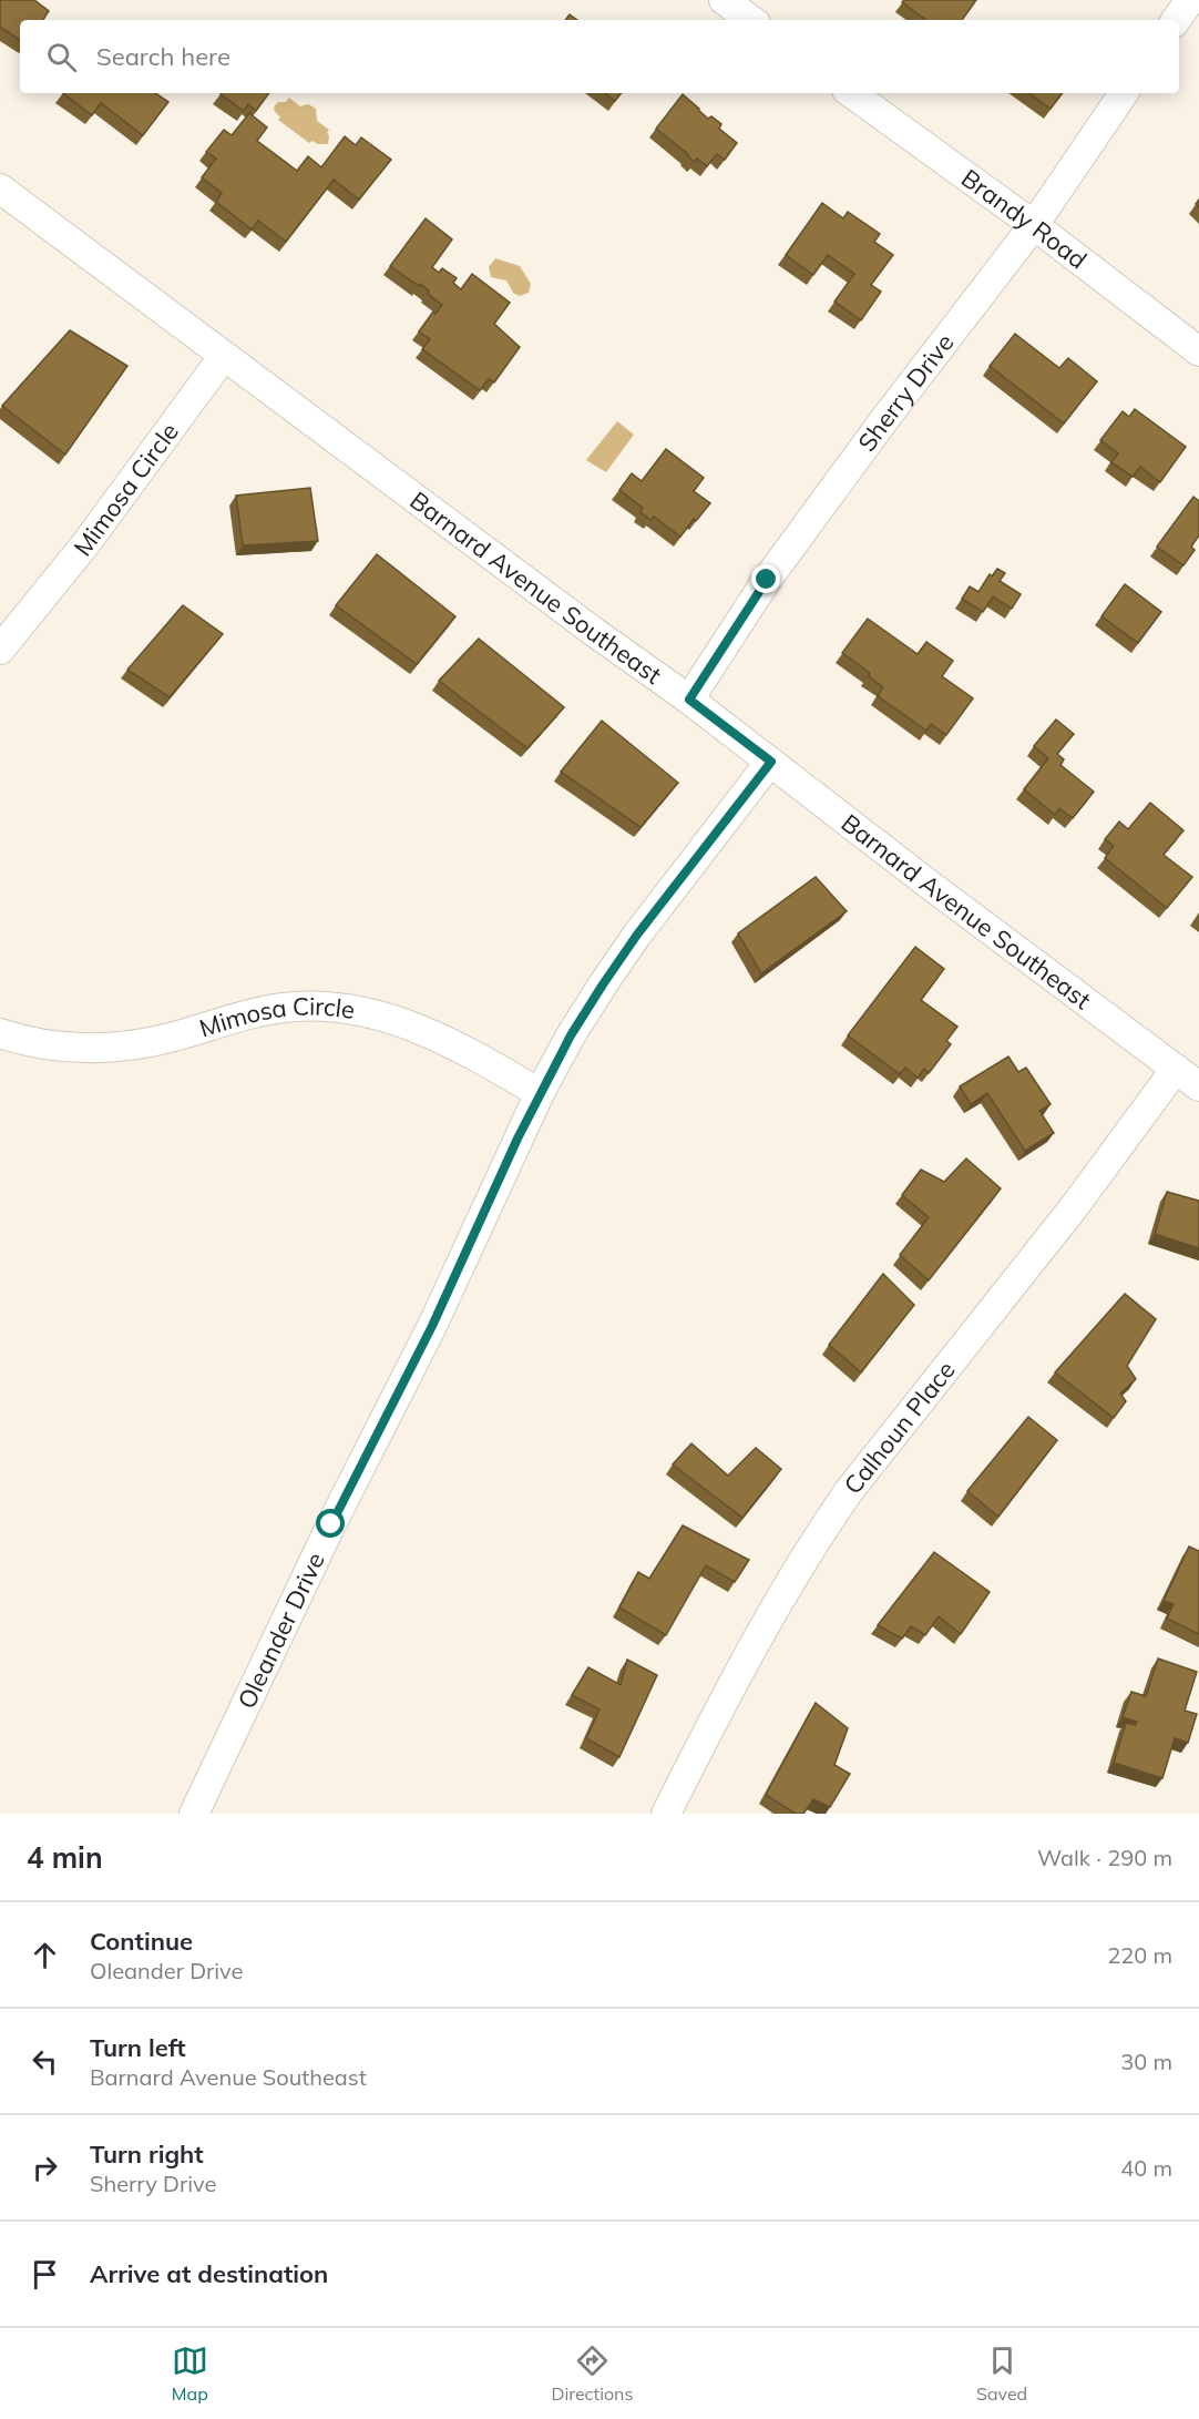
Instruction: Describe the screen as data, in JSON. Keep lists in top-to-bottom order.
{
  "streets": {
    "street": [
      "Brandy Road",
      "Sherry Drive",
      "Mimosa Circle",
      "Barnard Avenue Southeast",
      "Calhoun Place",
      "Oleander Drive"
    ]
  },
  "crossings": [
    ["Brandy Road", "Sherry Drive"],
    ["Sherry Drive", "Barnard Avenue Southeast"],
    ["Mimosa Circle", "Barnard Avenue Southeast"],
    ["Mimosa Circle", "Oleander Drive"],
    ["Barnard Avenue Southeast", "Calhoun Place"],
    ["Barnard Avenue Southeast", "Oleander Drive"]
  ],
  "page": {
    "search": "Search here",
    "heading": ["4 min", "Walk · 290 m"],
    "list": [
      ["Continue", "Oleander Drive", "220 m"],
      ["Turn left", "Barnard Avenue Southeast", "30 m"],
      ["Turn right", "Sherry Drive", "40 m"],
      "Arrive at destination"
    ],
    "nav": ["Map", "Directions", "Saved"]
  }
}
